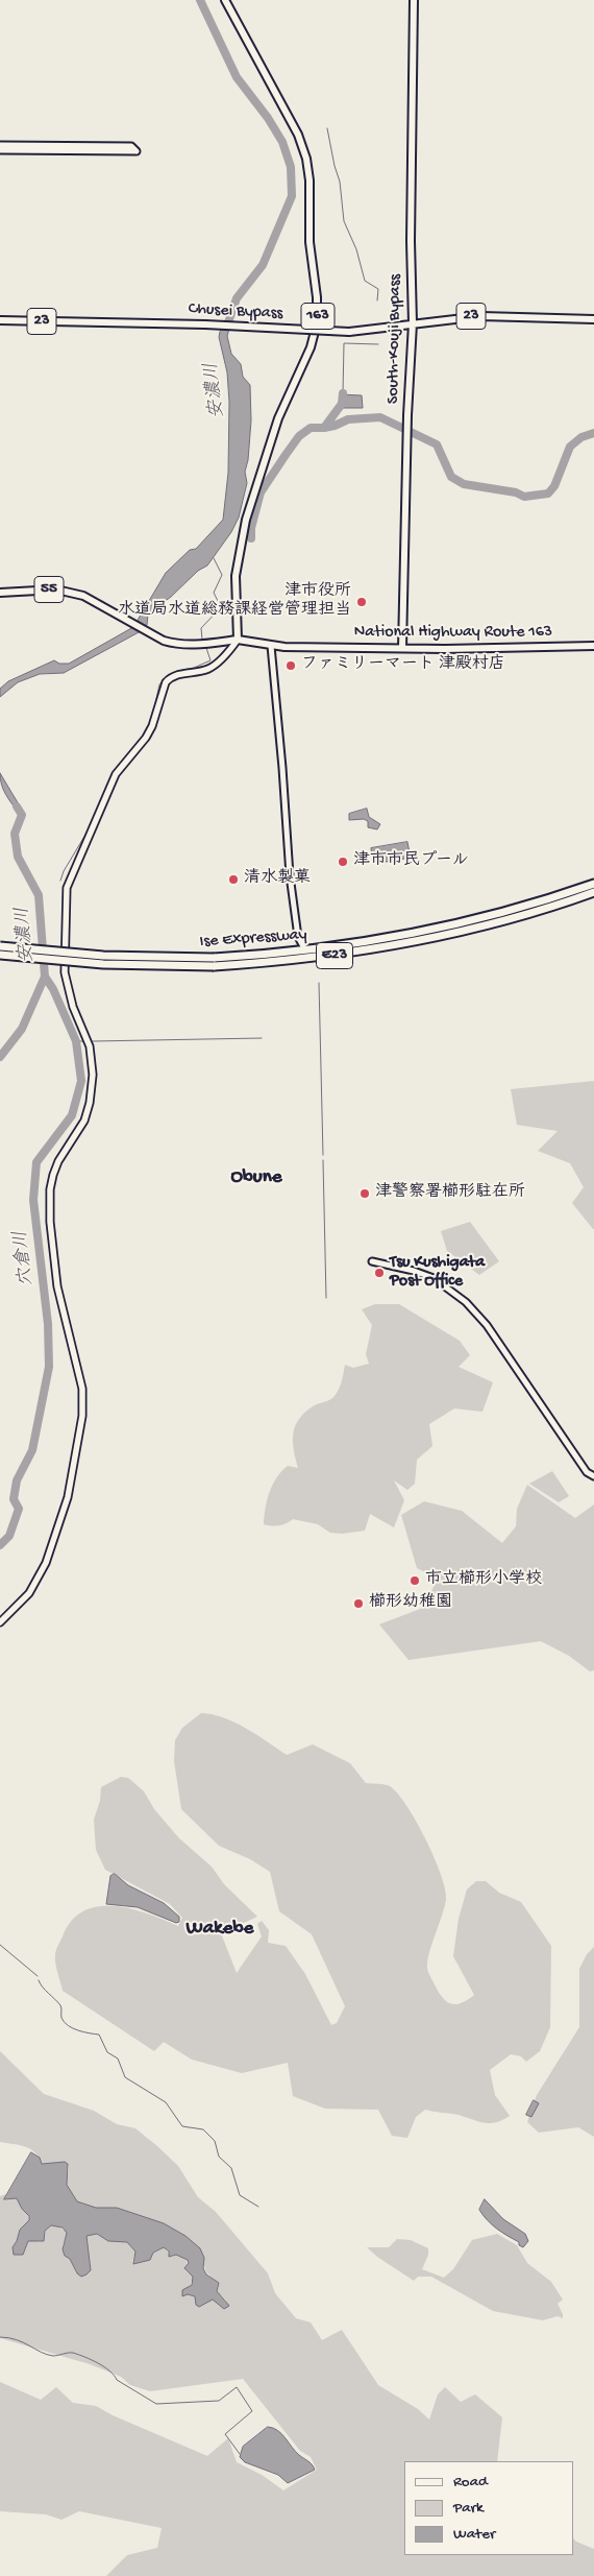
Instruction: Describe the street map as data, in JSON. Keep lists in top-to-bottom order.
{
  "streets": {
    "highway": ["Ise Expressway", "E23"],
    "main road": [
      "Chusei Bypass",
      "163",
      "23",
      "South-Kouji Bypass",
      "55",
      "National Highway Route 163"
    ]
  },
  "crossings": [
    ["Chusei Bypass", "South-Kouji Bypass"],
    ["163", "55"],
    ["163", "National Highway Route 163"],
    ["South-Kouji Bypass", "National Highway Route 163"],
    ["55", "National Highway Route 163"]
  ],
  "districts": ["Obune", "Wakebe"],
  "water": ["安濃川", "穴倉川"],
  "places": [
    "津市役所 水道局水道総務課経営管理担当",
    "ファミリーマート 津殿村店",
    "津市市民プール",
    "清水製菓",
    "津警察署櫛形駐在所",
    "Tsu Kushigata Post Office",
    "市立櫛形小学校",
    "櫛形幼稚園"
  ],
  "legend": ["Road", "Park", "Water"]
}
